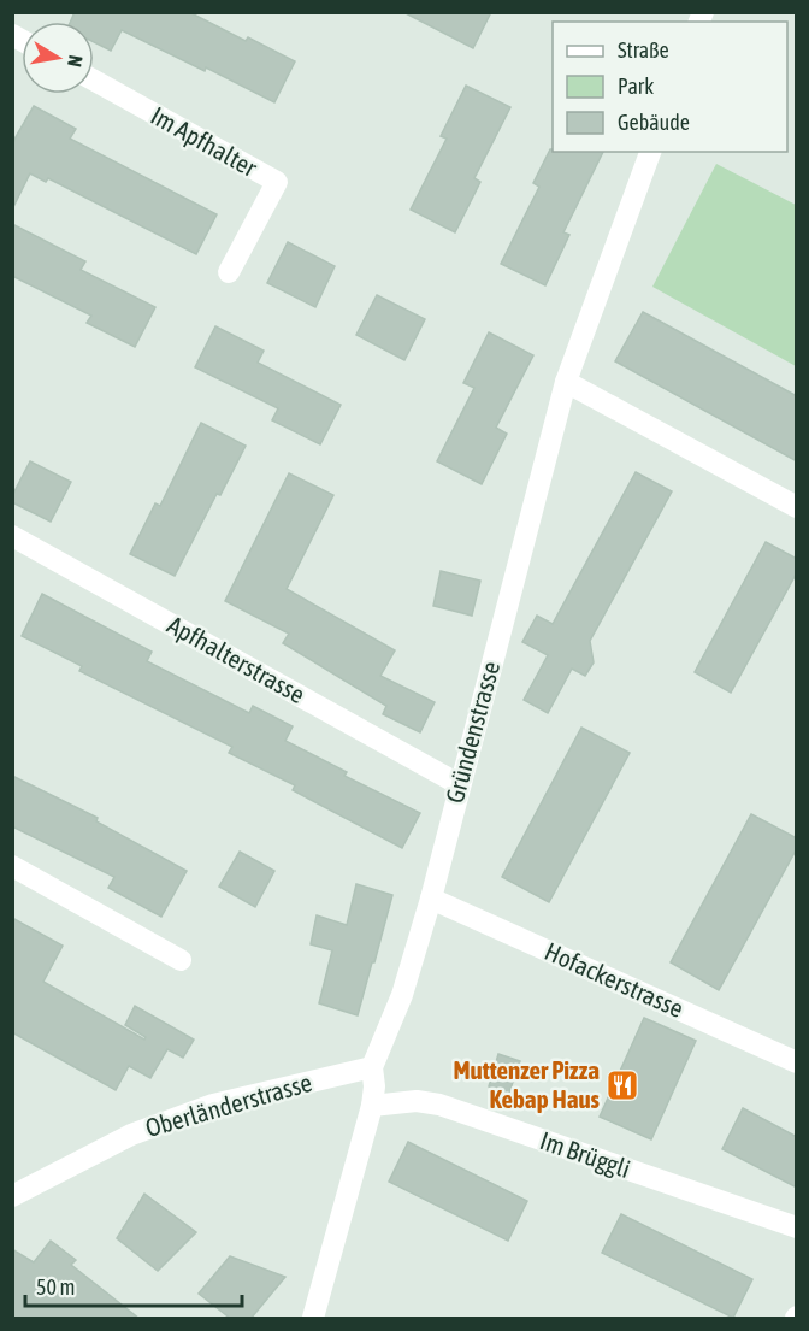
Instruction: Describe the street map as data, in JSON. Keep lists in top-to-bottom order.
{
  "streets": {
    "street": [
      "Im Apfhalter",
      "Apfhalterstrasse",
      "Gründenstrasse",
      "Hofackerstrasse",
      "Oberländerstrasse",
      "Im Brüggli"
    ]
  },
  "crossings": [
    ["Apfhalterstrasse", "Gründenstrasse"],
    ["Gründenstrasse", "Hofackerstrasse"],
    ["Gründenstrasse", "Oberländerstrasse"],
    ["Gründenstrasse", "Im Brüggli"]
  ],
  "places": {
    "restaurant": ["Muttenzer Pizza Kebap Haus"]
  },
  "legend": ["Straße", "Park", "Gebäude"],
  "scale_bar": "50 m",
  "north": "right"
}
